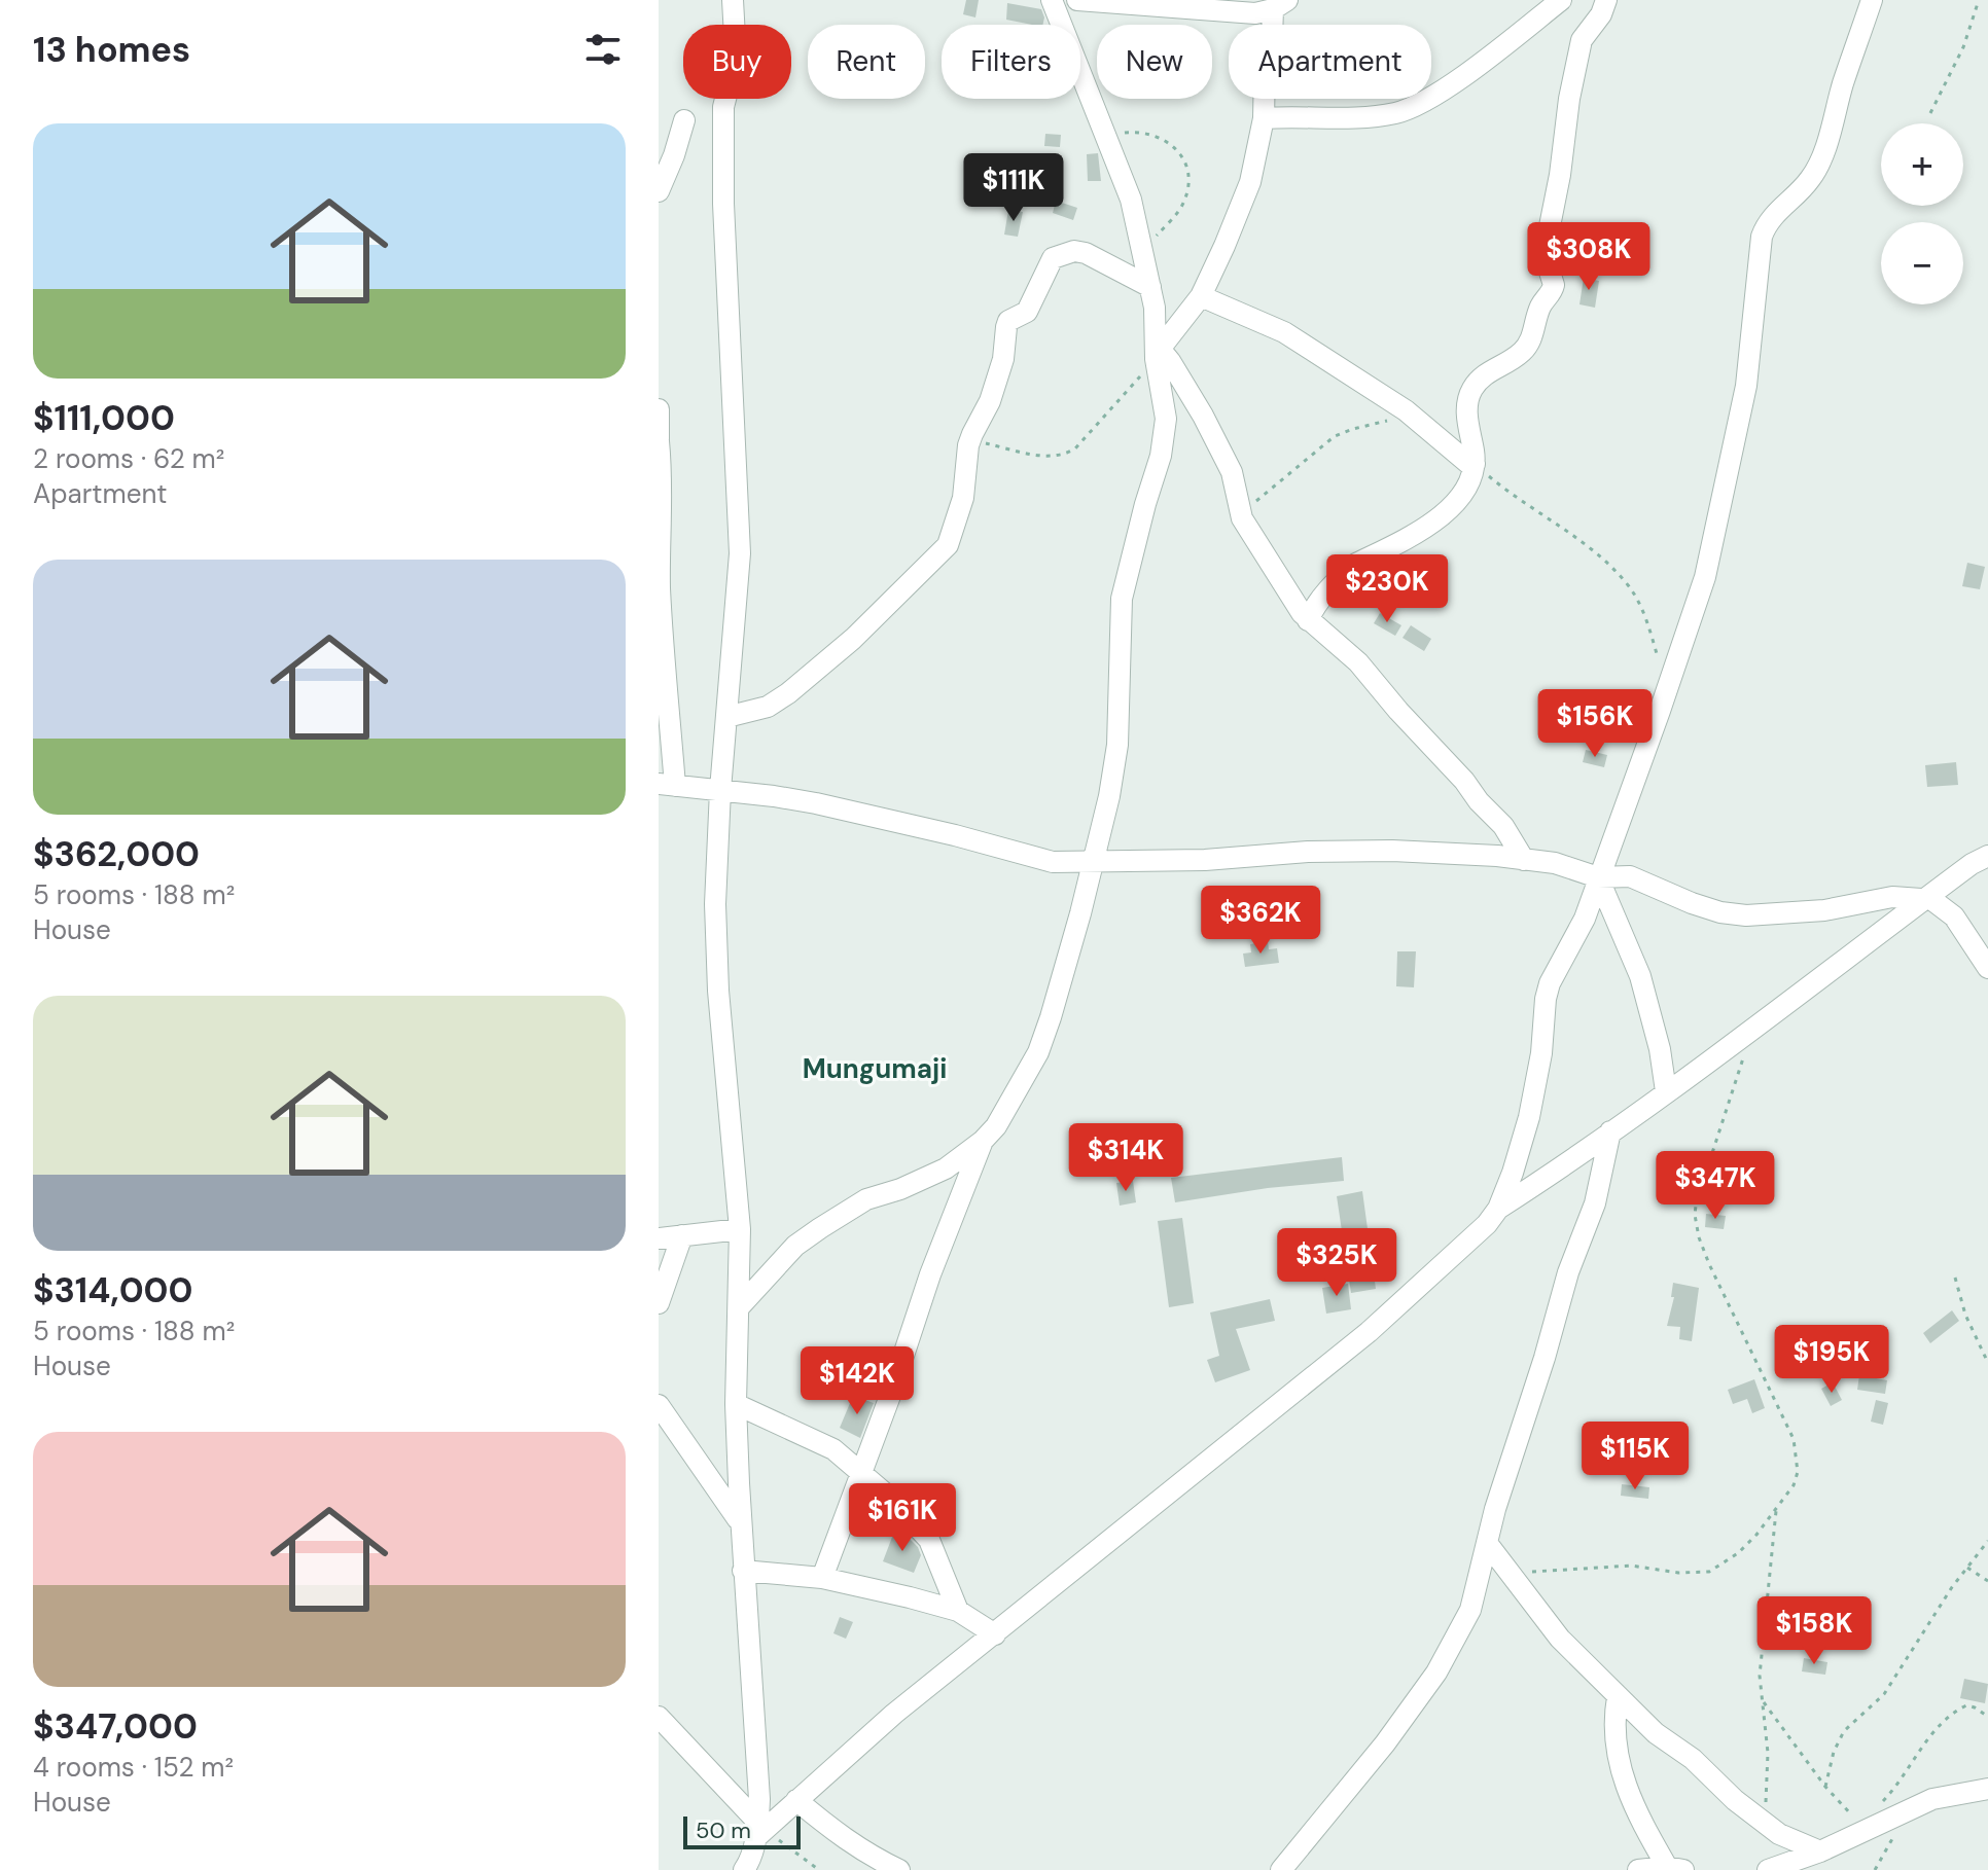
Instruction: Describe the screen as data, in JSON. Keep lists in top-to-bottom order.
{
  "districts": ["Mungumaji"],
  "scale_bar": "50 m",
  "page": {
    "heading": "13 homes",
    "chip": [
      "Buy",
      "Rent",
      "Filters",
      "New",
      "Apartment"
    ],
    "list": [
      {
        "name": "$111,000",
        "note": "2 rooms · 62 m² · Apartment"
      },
      {
        "name": "$362,000",
        "note": "5 rooms · 188 m² · House"
      },
      {
        "name": "$314,000",
        "note": "5 rooms · 188 m² · House"
      },
      {
        "name": "$347,000",
        "note": "4 rooms · 152 m² · House"
      }
    ],
    "map_buttons": ["+", "−"],
    "price": [
      "$111K",
      "$308K",
      "$230K",
      "$156K",
      "$362K",
      "$314K",
      "$347K",
      "$325K",
      "$195K",
      "$142K",
      "$115K",
      "$161K",
      "$158K"
    ],
    "scale": "50 m"
  }
}
